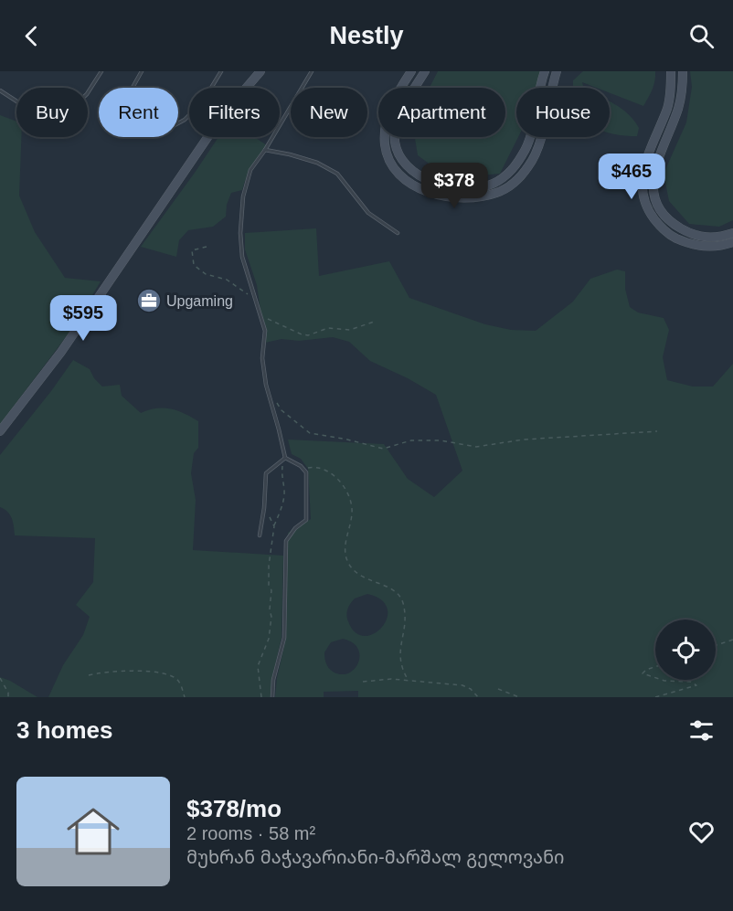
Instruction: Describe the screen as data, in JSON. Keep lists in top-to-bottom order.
{
  "places": {
    "office": ["Upgaming"]
  },
  "page": {
    "header": "Nestly",
    "chip": [
      "Buy",
      "Rent",
      "Filters",
      "New",
      "Apartment",
      "House"
    ],
    "price": ["$465", "$378", "$595"],
    "heading": "3 homes",
    "list": [
      {
        "name": "$378/mo",
        "note": "2 rooms · 58 m² · მუხრან მაჭავარიანი-მარშალ გელოვანი"
      }
    ]
  }
}
